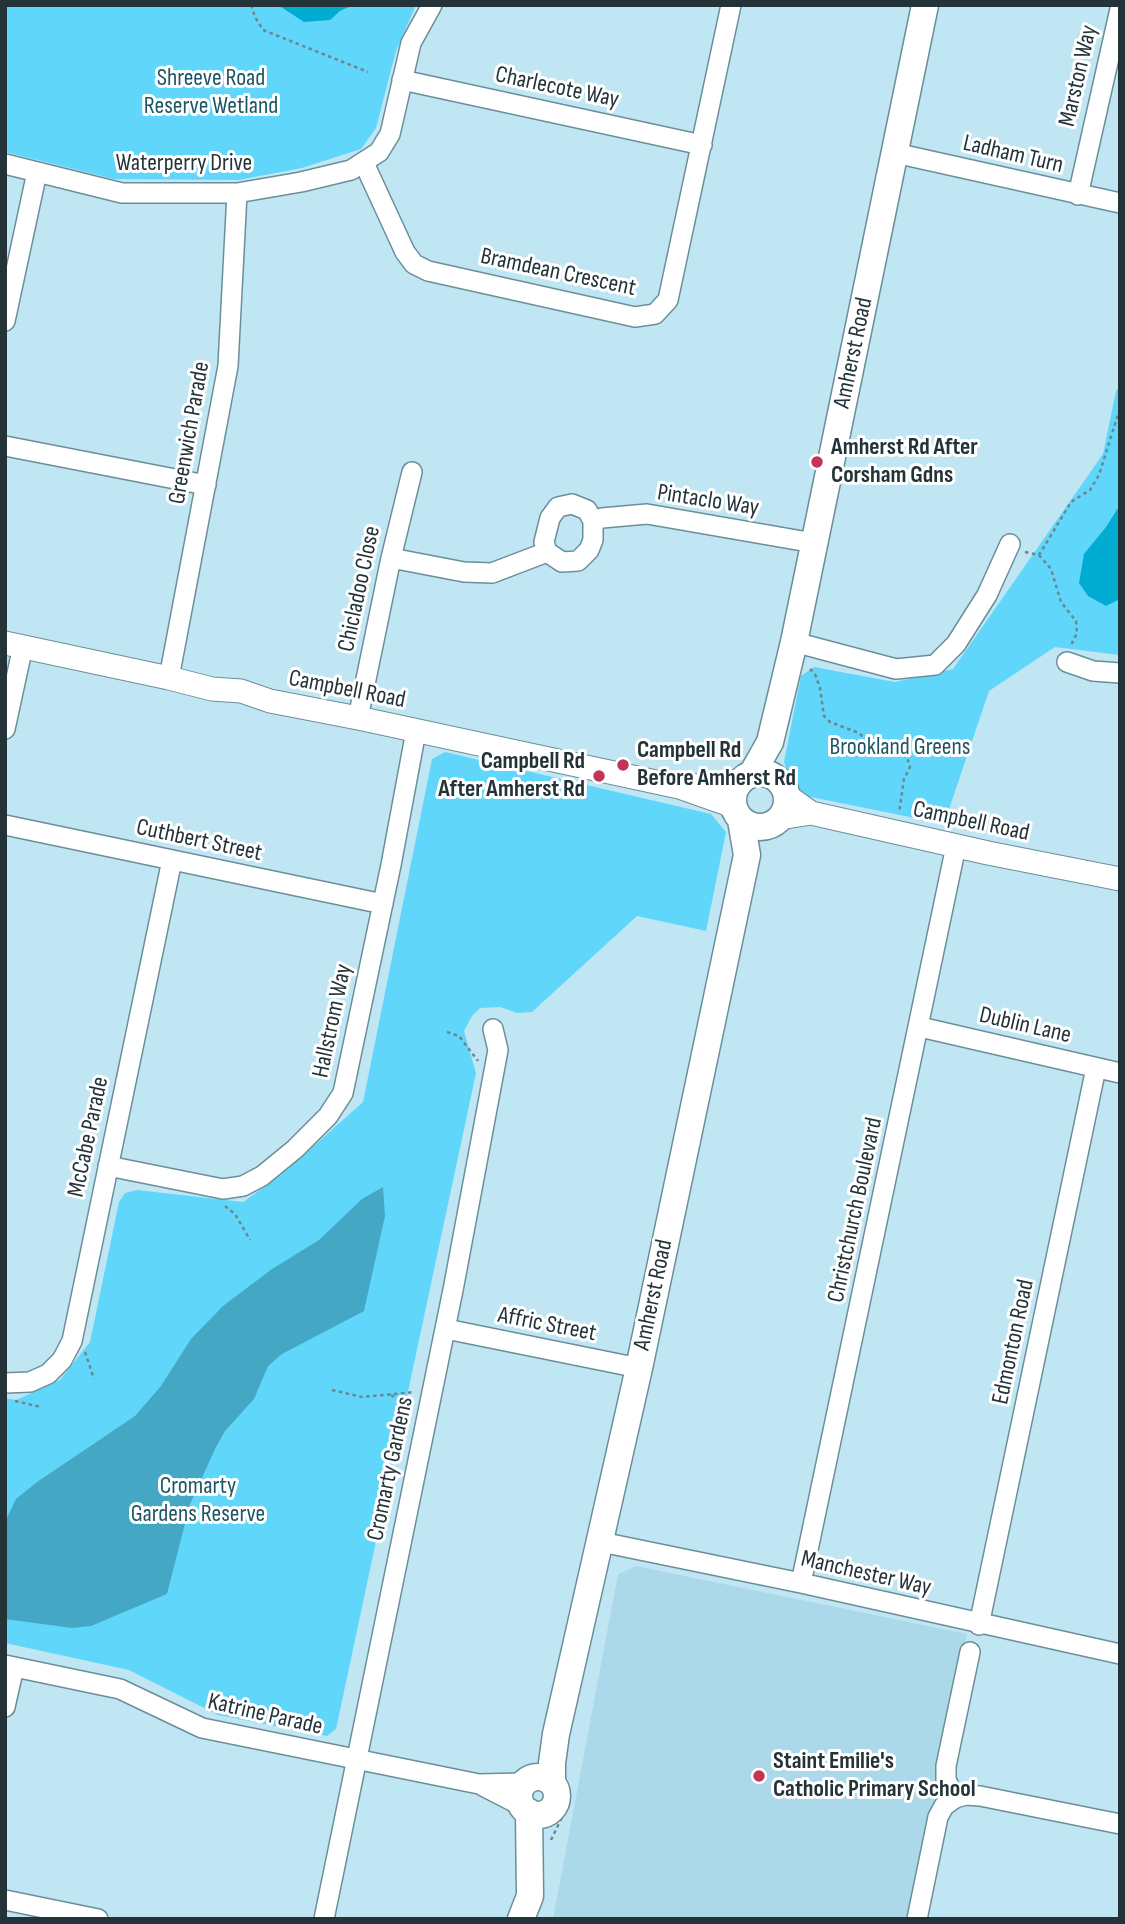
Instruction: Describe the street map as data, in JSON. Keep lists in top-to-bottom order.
{
  "streets": {
    "main road": ["Amherst Road"],
    "street": [
      "Marston Way",
      "Charlecote Way",
      "Ladham Turn",
      "Waterperry Drive",
      "Bramdean Crescent",
      "Greenwich Parade",
      "Pintaclo Way",
      "Chicladoo Close",
      "Campbell Road",
      "Cuthbert Street",
      "Hallstrom Way",
      "Dublin Lane",
      "McCabe Parade",
      "Christchurch Boulevard",
      "Affric Street",
      "Edmonton Road",
      "Cromarty Gardens",
      "Manchester Way",
      "Katrine Parade"
    ]
  },
  "crossings": [
    ["Marston Way", "Ladham Turn"],
    ["Charlecote Way", "Waterperry Drive"],
    ["Charlecote Way", "Bramdean Crescent"],
    ["Ladham Turn", "Amherst Road"],
    ["Waterperry Drive", "Bramdean Crescent"],
    ["Waterperry Drive", "Greenwich Parade"],
    ["Amherst Road", "Pintaclo Way"],
    ["Amherst Road", "Campbell Road"],
    ["Amherst Road", "Affric Street"],
    ["Amherst Road", "Manchester Way"],
    ["Amherst Road", "Katrine Parade"],
    ["Greenwich Parade", "Campbell Road"],
    ["Chicladoo Close", "Campbell Road"],
    ["Campbell Road", "Hallstrom Way"],
    ["Campbell Road", "Christchurch Boulevard"],
    ["Cuthbert Street", "Hallstrom Way"],
    ["Cuthbert Street", "McCabe Parade"],
    ["Hallstrom Way", "McCabe Parade"],
    ["Dublin Lane", "Christchurch Boulevard"],
    ["Dublin Lane", "Edmonton Road"],
    ["Christchurch Boulevard", "Manchester Way"],
    ["Affric Street", "Cromarty Gardens"],
    ["Edmonton Road", "Manchester Way"],
    ["Cromarty Gardens", "Katrine Parade"]
  ],
  "parks": ["Shreeve Road Reserve Wetland", "Brookland Greens", "Cromarty Gardens Reserve"],
  "places": [
    "Amherst Rd After Corsham Gdns",
    "Campbell Rd Before Amherst Rd",
    "Campbell Rd After Amherst Rd",
    "Staint Emilie's Catholic Primary School"
  ]
}
